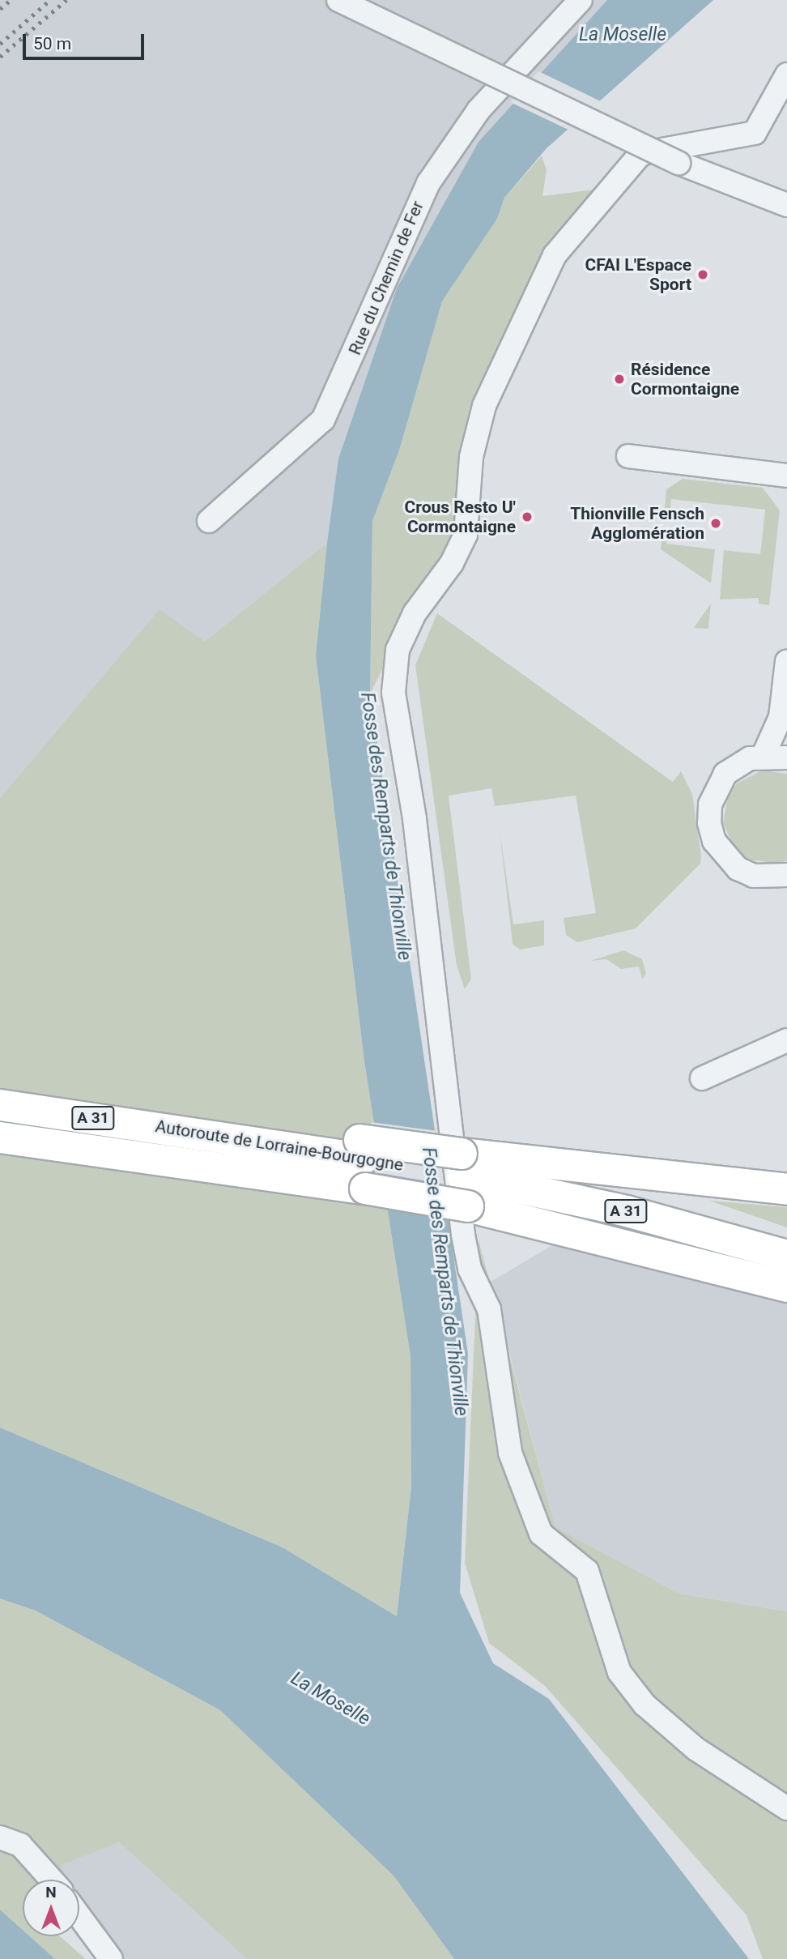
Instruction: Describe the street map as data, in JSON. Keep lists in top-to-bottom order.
{
  "streets": {
    "highway": ["A 31", "Autoroute de Lorraine-Bourgogne"],
    "street": ["Rue du Chemin de Fer"]
  },
  "water": ["La Moselle", "Fosse des Remparts de Thionville"],
  "places": [
    "CFAI L'Espace Sport",
    "Résidence Cormontaigne",
    "Crous Resto U' Cormontaigne",
    "Thionville Fensch Agglomération"
  ],
  "scale_bar": "50 m",
  "north": "top"
}
